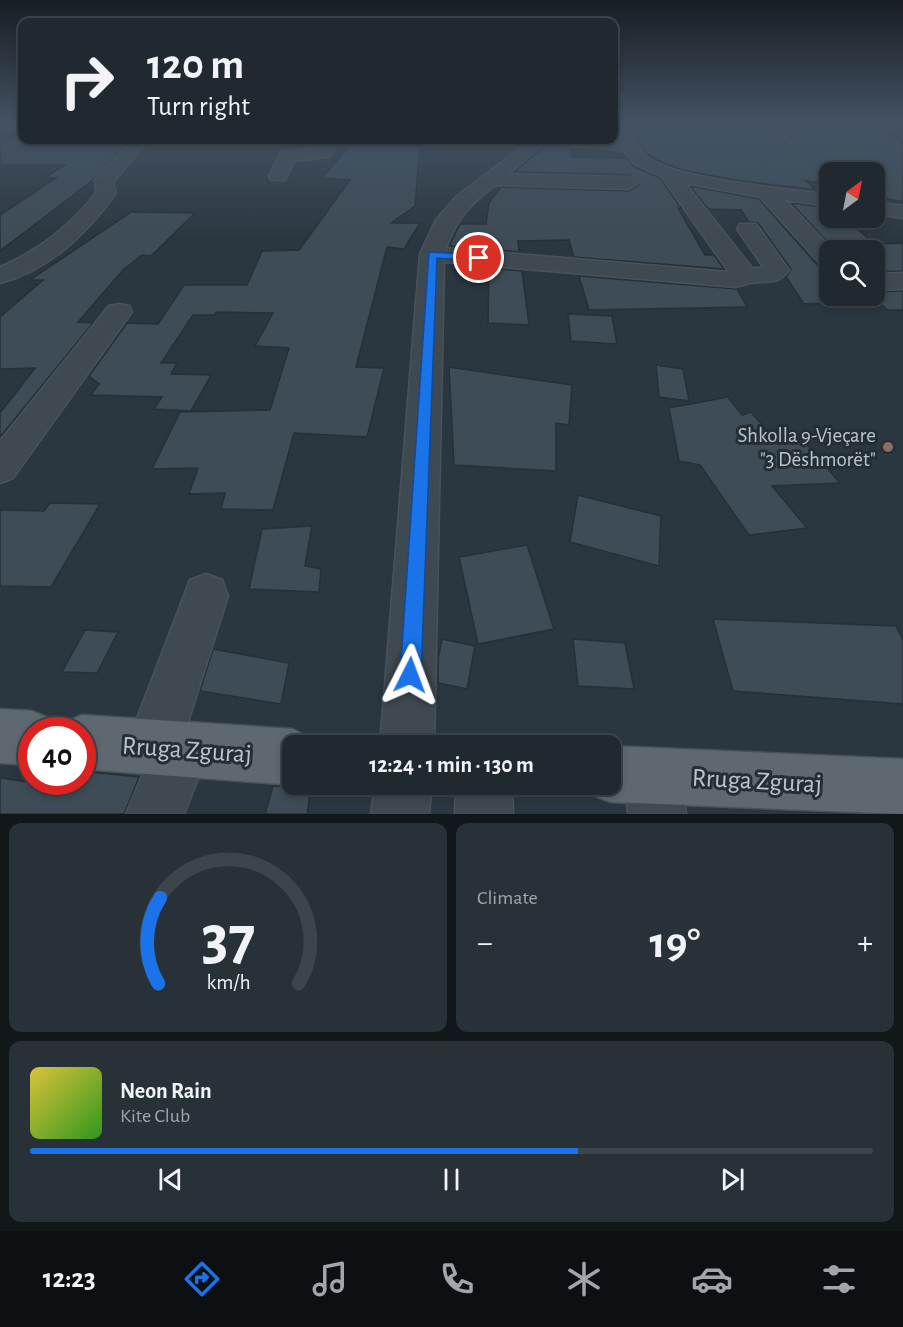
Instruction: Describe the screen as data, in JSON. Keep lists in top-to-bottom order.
{
  "streets": {
    "main road": ["Rruga Zguraj"]
  },
  "places": ["Shkolla 9-Vjeçare \"3 Dëshmorët\""],
  "north": "top right",
  "page": {
    "turn": ["120 m", "Turn right"],
    "limit": "40",
    "trip": "12:24 · 1 min · 130 m",
    "tile": "Climate",
    "heat": ["−", "19°", "+"],
    "song": ["Neon Rain", "Kite Club"],
    "tabs": "12:23",
    "gauge": ["37", "km/h"]
  }
}
